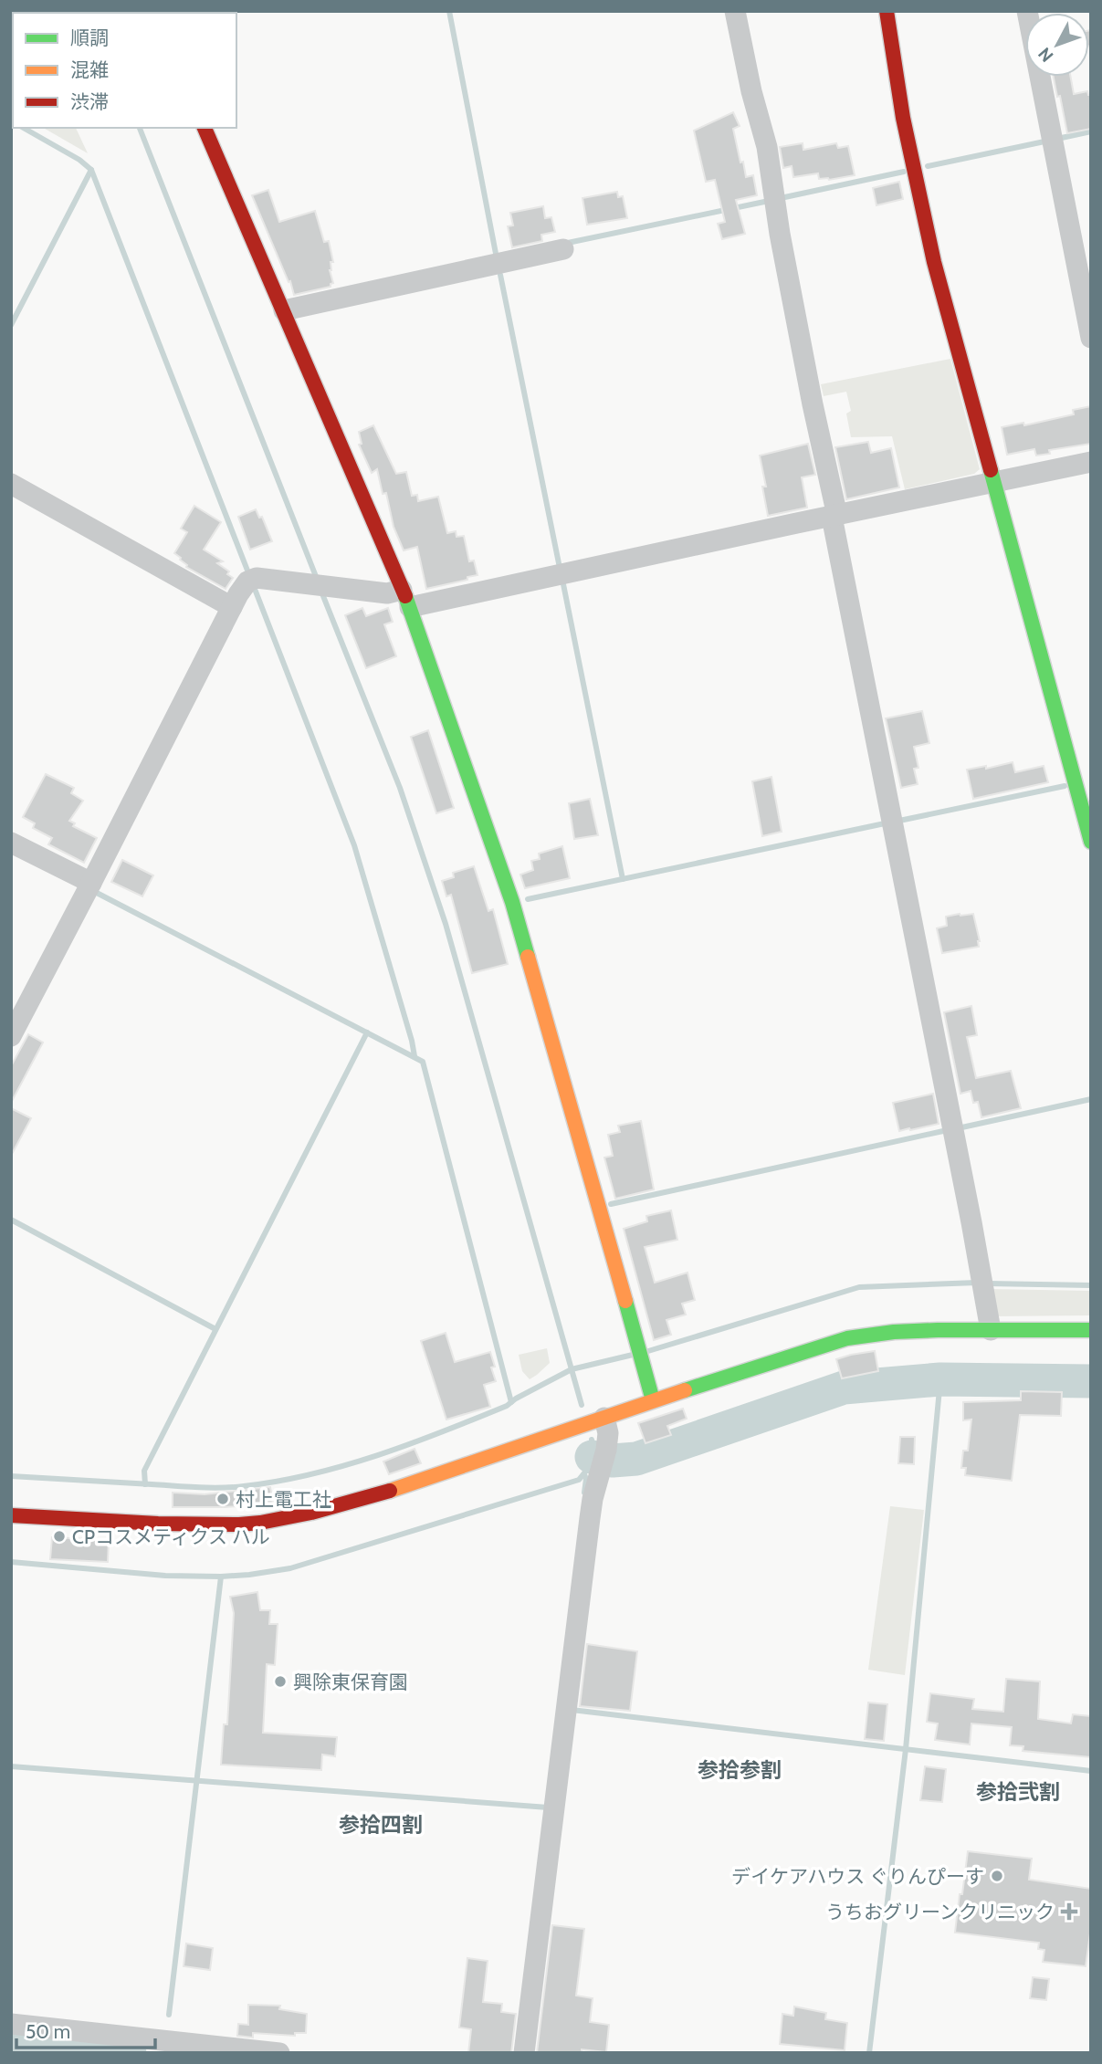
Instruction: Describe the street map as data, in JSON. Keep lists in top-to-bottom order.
{
  "districts": ["参拾参割", "参拾弐割", "参拾四割"],
  "places": {
    "other": [
      "村上電工社",
      "CPコスメティクス ハル",
      "興除東保育園",
      "デイケアハウス ぐりんぴーす"
    ],
    "health": ["うちおグリーンクリニック"]
  },
  "legend": ["順調", "混雑", "渋滞"],
  "scale_bar": "50 m",
  "north": "bottom left"
}
